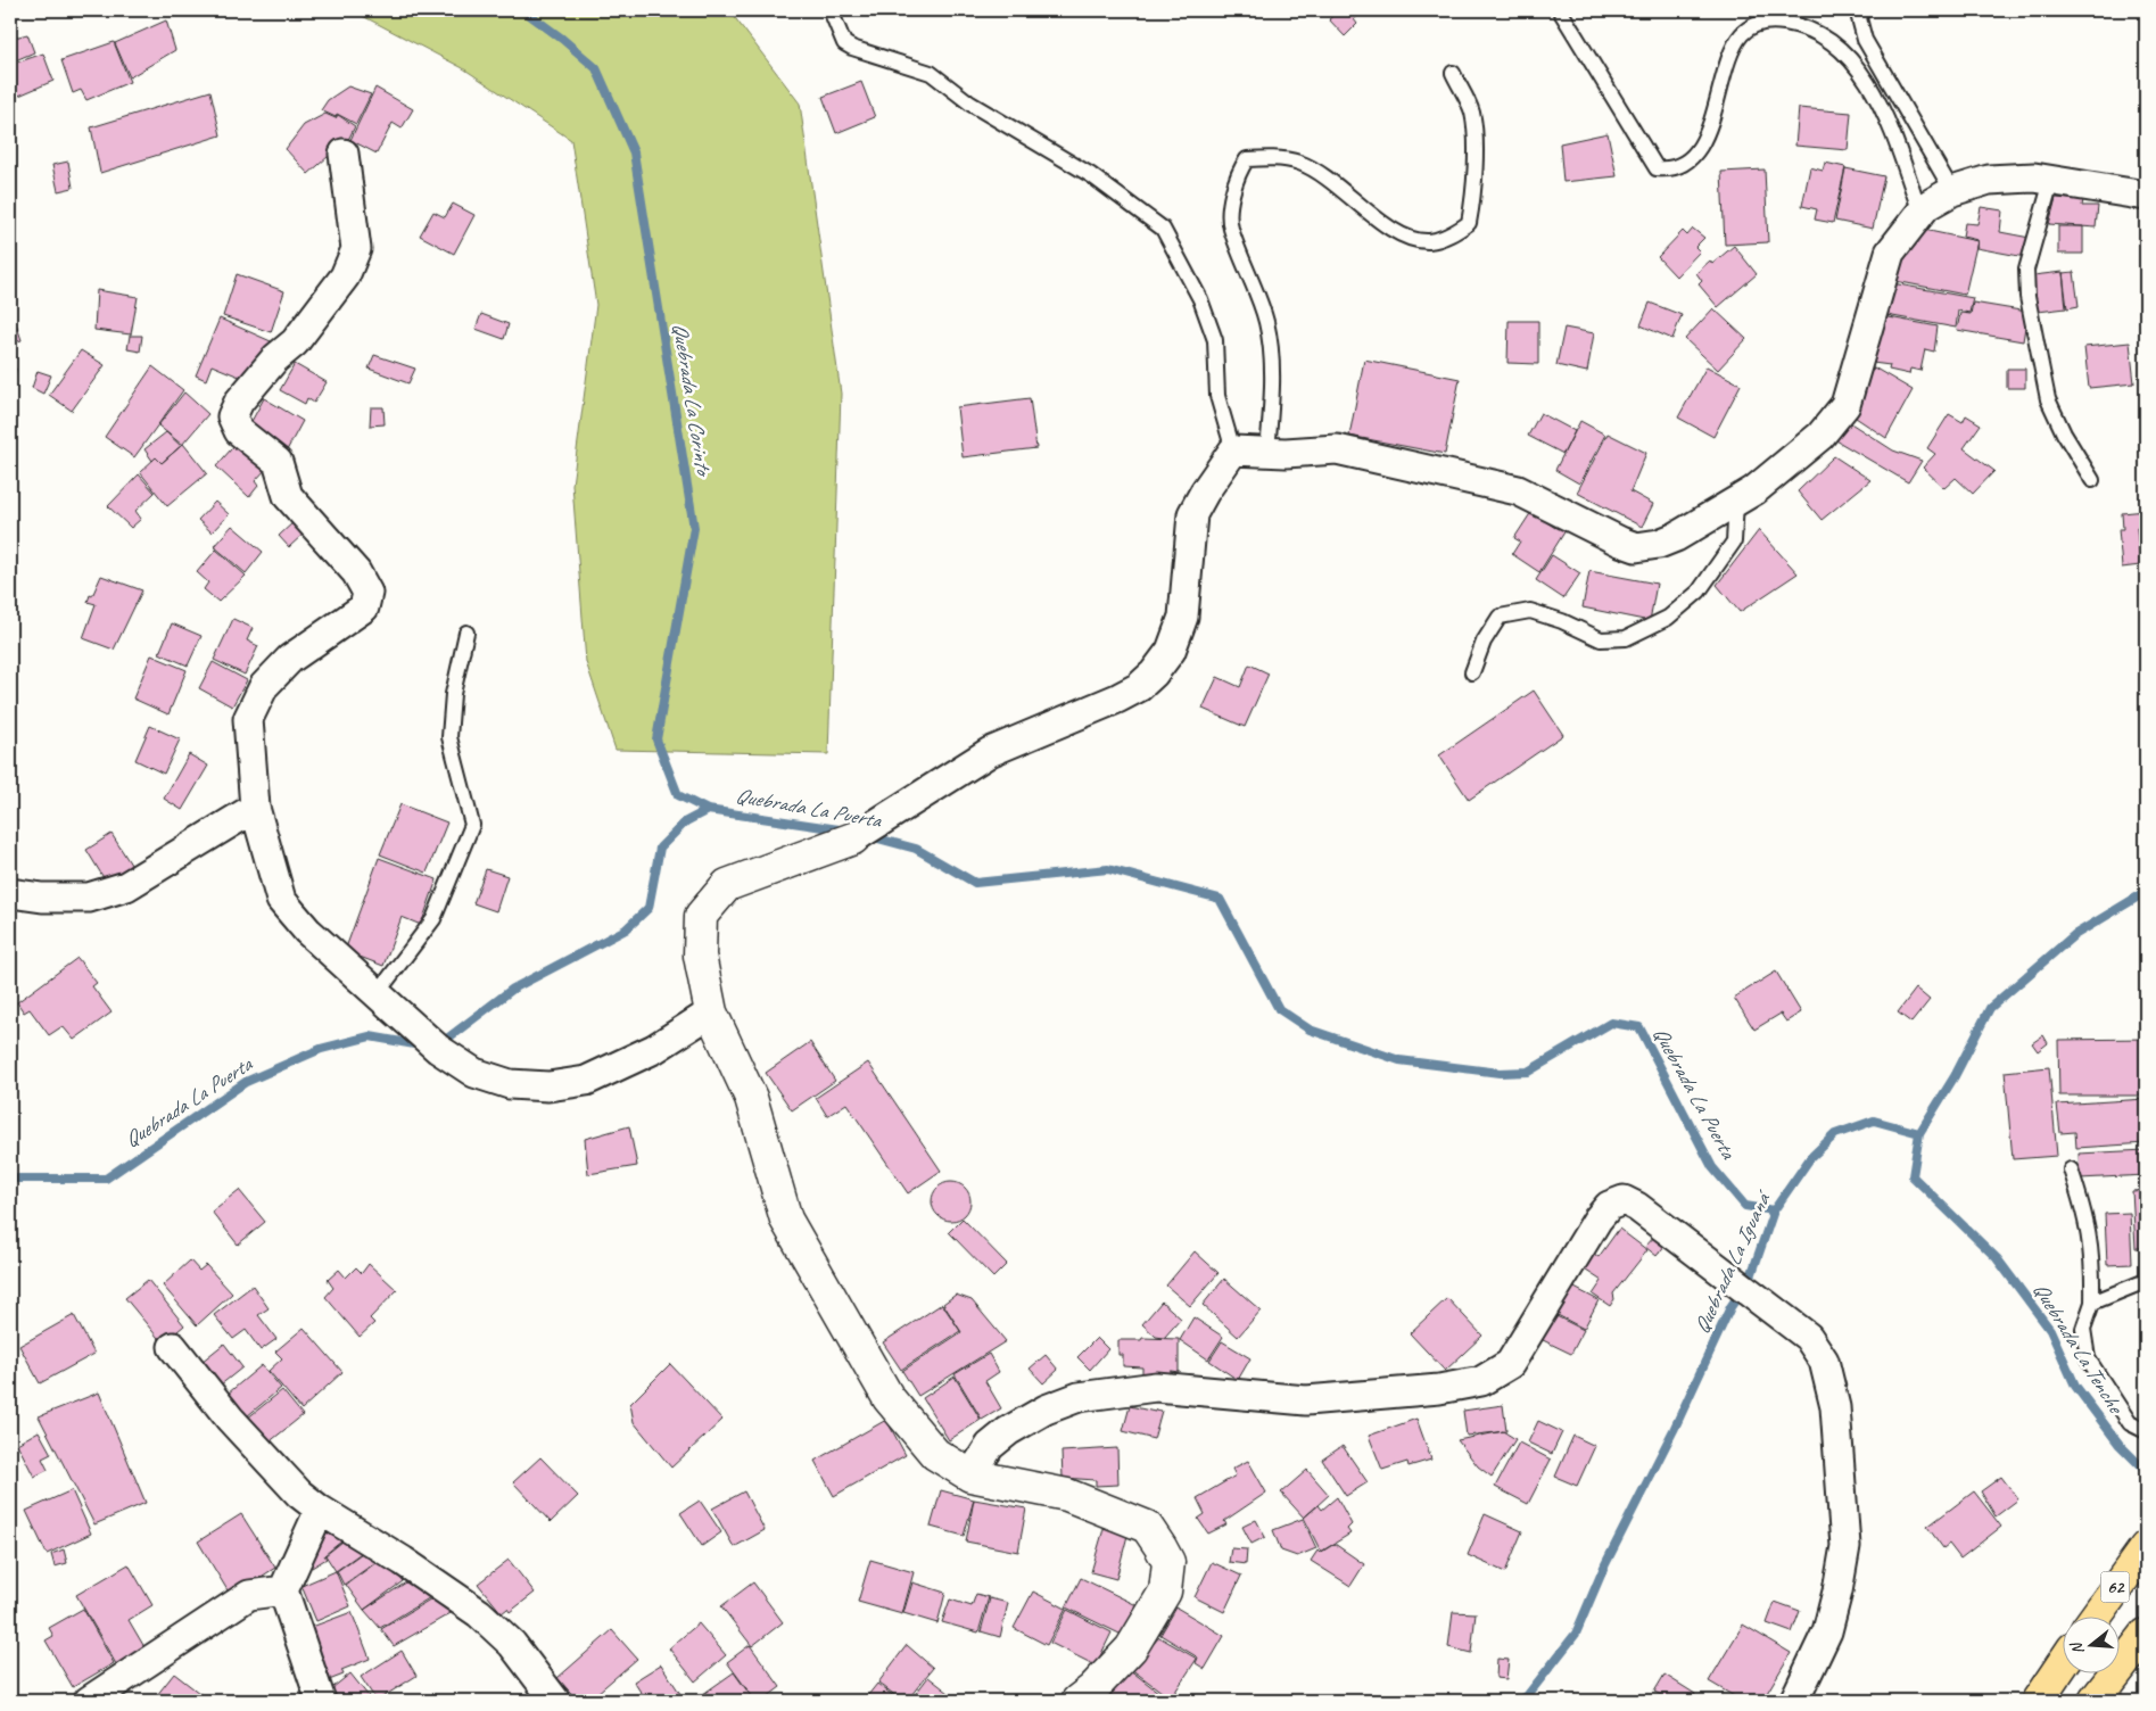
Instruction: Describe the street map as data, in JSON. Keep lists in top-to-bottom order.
{
  "streets": {
    "highway": ["62"]
  },
  "water": [
    "Quebrada La Corinto",
    "Quebrada La Puerta",
    "Quebrada La Iguaná",
    "Quebrada La Tenche"
  ],
  "north": "left"
}
